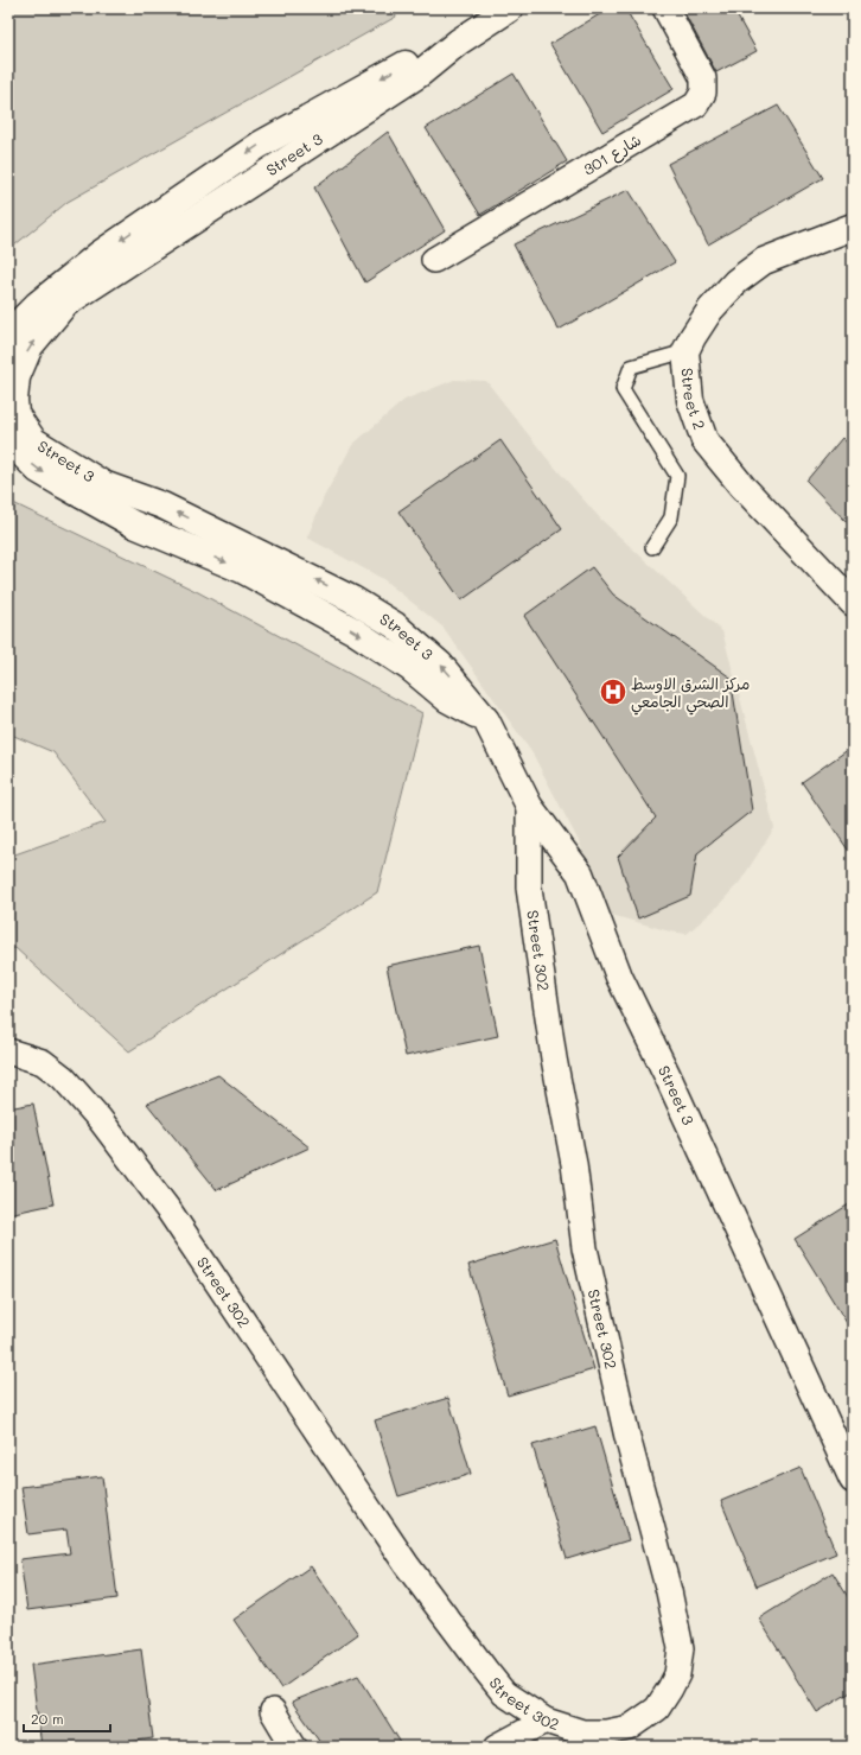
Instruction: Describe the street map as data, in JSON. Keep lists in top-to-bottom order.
{
  "streets": {
    "street": [
      "Street 3",
      "شارع 301",
      "Street 2",
      "Street 302"
    ]
  },
  "crossings": [
    ["Street 3", "Street 302"]
  ],
  "places": {
    "hospital": ["مركز الشرق الاوسط الصحي الجامعي"]
  },
  "scale_bar": "20 m"
}
